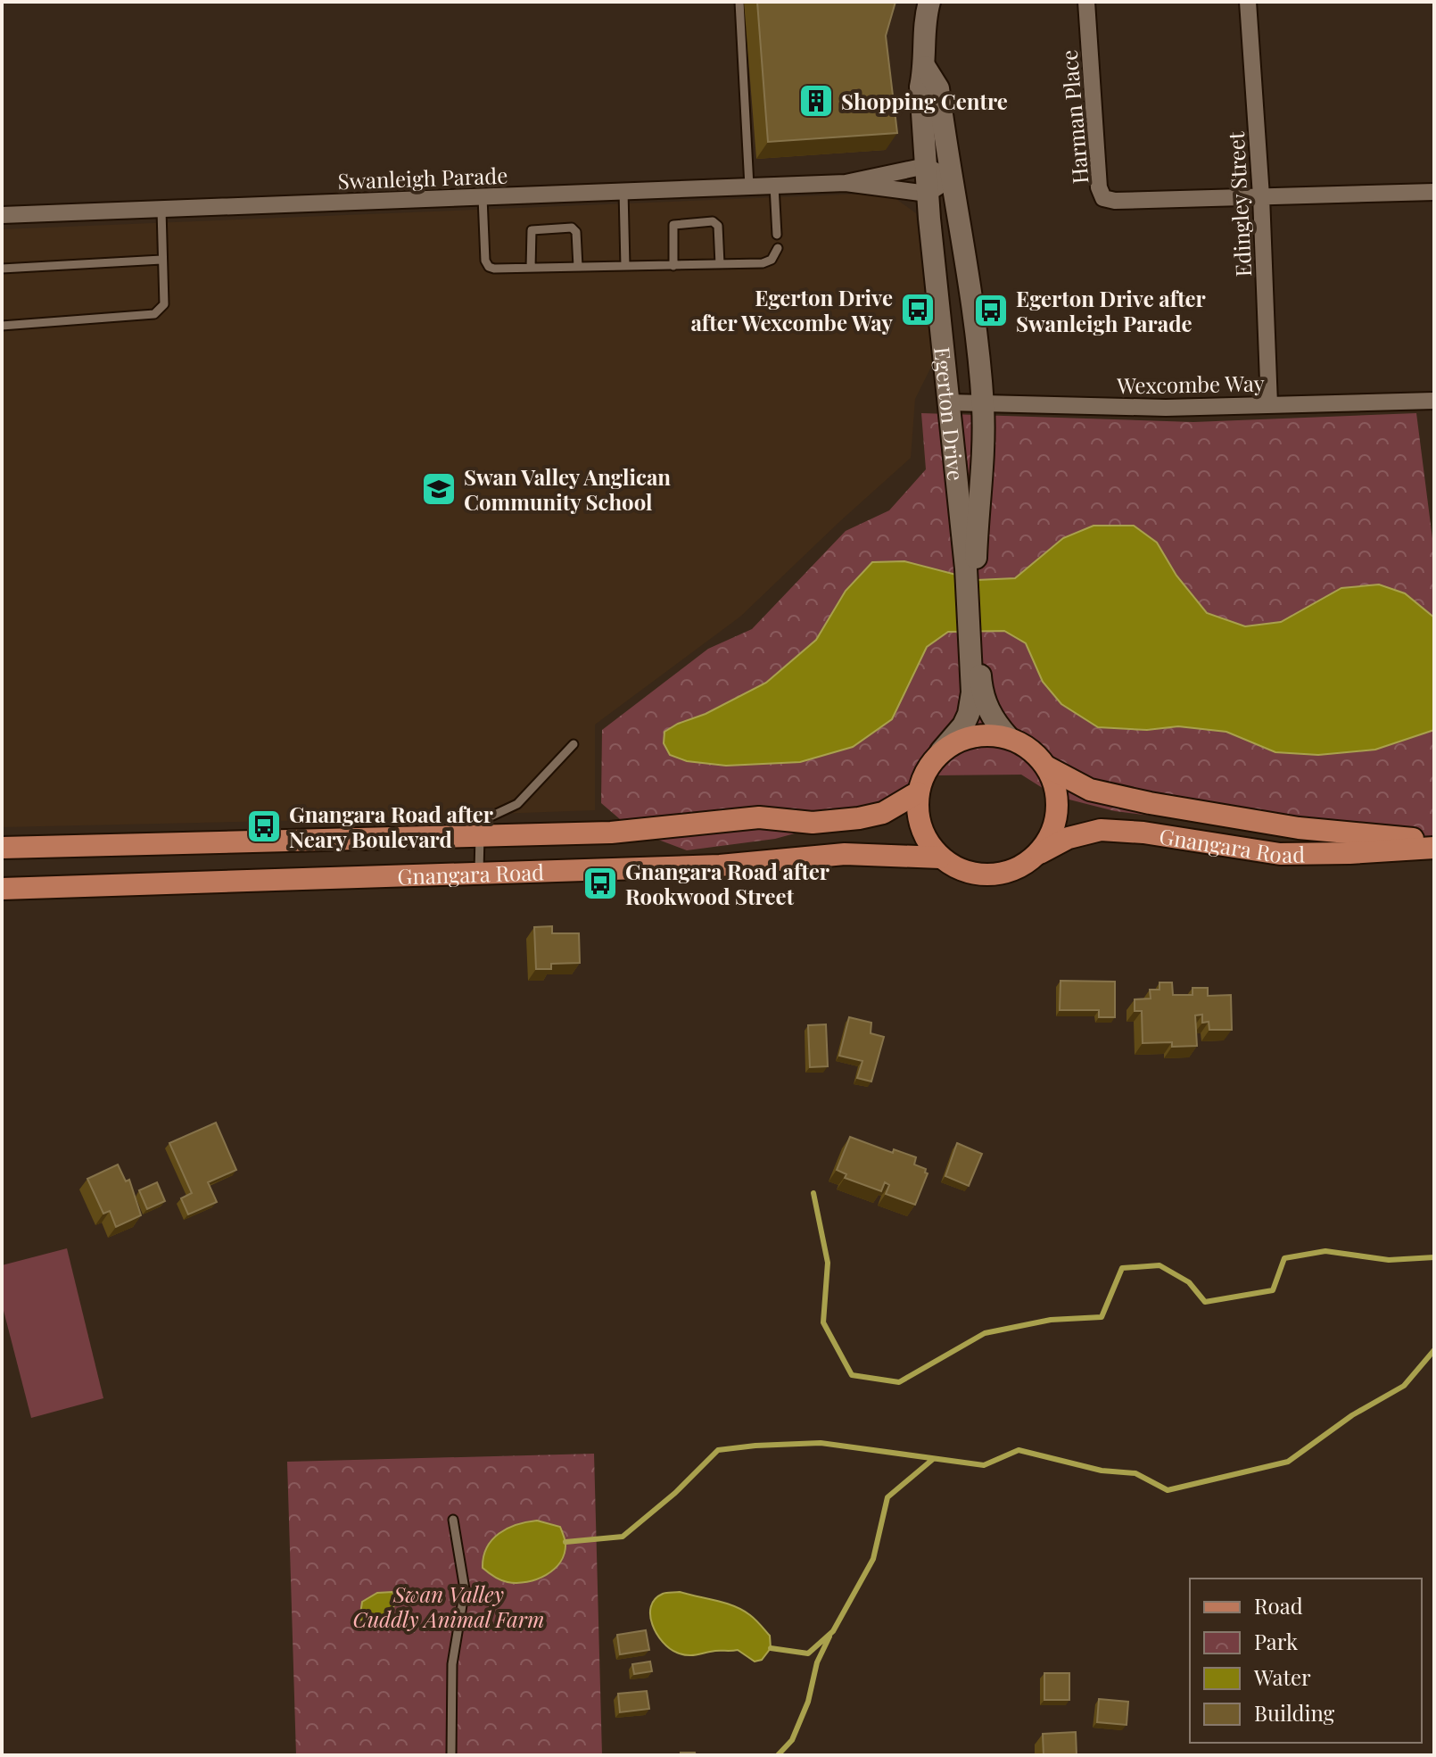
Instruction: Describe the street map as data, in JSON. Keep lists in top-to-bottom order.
{
  "streets": {
    "main road": ["Gnangara Road"],
    "street": [
      "Harman Place",
      "Swanleigh Parade",
      "Edingley Street",
      "Wexcombe Way",
      "Egerton Drive"
    ]
  },
  "crossings": [
    ["Harman Place", "Edingley Street"],
    ["Swanleigh Parade", "Egerton Drive"],
    ["Edingley Street", "Wexcombe Way"],
    ["Wexcombe Way", "Egerton Drive"],
    ["Egerton Drive", "Gnangara Road"]
  ],
  "parks": ["Swan Valley Cuddly Animal Farm"],
  "places": {
    "building": ["Shopping Centre"],
    "bus stop": [
      "Egerton Drive after Wexcombe Way",
      "Egerton Drive after Swanleigh Parade",
      "Gnangara Road after Neary Boulevard",
      "Gnangara Road after Rookwood Street"
    ],
    "school or university": ["Swan Valley Anglican Community School"]
  },
  "legend": [
    "Road",
    "Park",
    "Water",
    "Building"
  ]
}
